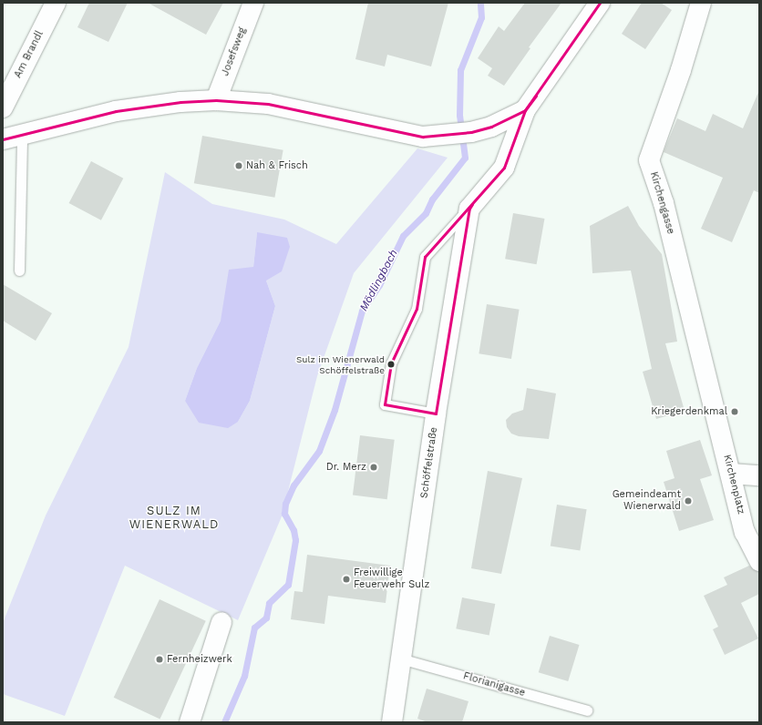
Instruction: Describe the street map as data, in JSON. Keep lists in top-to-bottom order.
{
  "streets": {
    "street": [
      "Josefsweg",
      "Am Brandl",
      "Kirchengasse",
      "Schöffelstraße",
      "Kirchenplatz"
    ],
    "lane": ["Florianigasse"]
  },
  "crossings": [
    ["Kirchengasse", "Kirchenplatz"],
    ["Schöffelstraße", "Florianigasse"]
  ],
  "districts": ["SULZ IM WIENERWALD"],
  "water": ["Mödlingbach"],
  "places": [
    "Nah & Frisch",
    "Sulz im Wienerwald Schöffelstraße",
    "Kriegerdenkmal",
    "Dr. Merz",
    "Gemeindeamt Wienerwald",
    "Freiwillige Feuerwehr Sulz",
    "Fernheizwerk"
  ]
}
